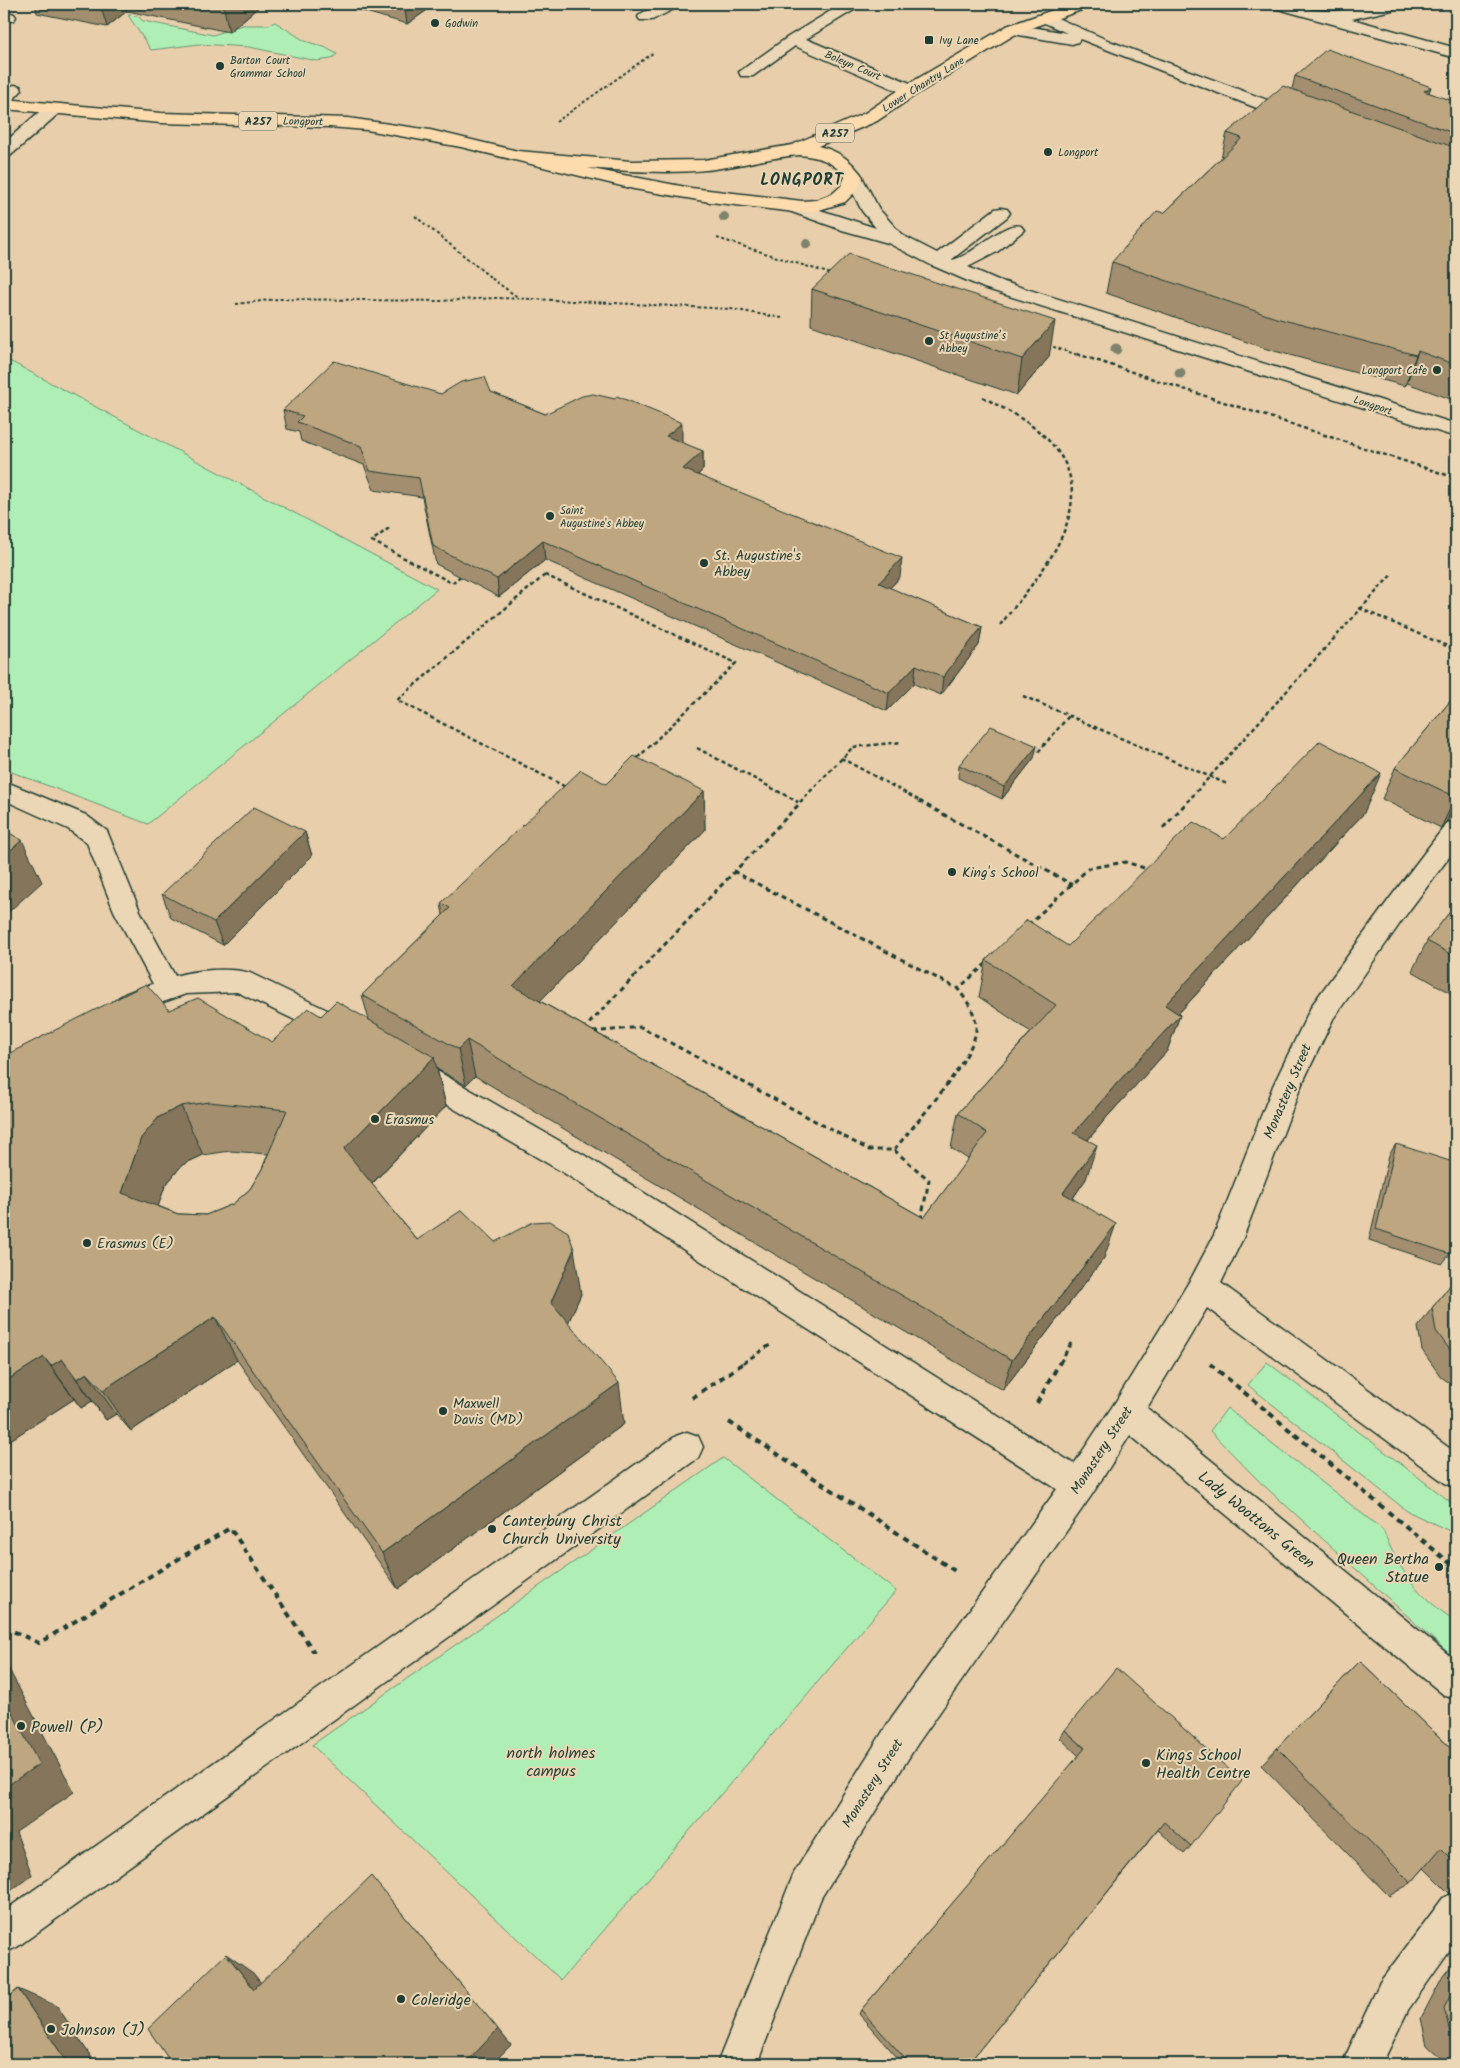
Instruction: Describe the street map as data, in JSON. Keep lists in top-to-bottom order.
{
  "streets": {
    "main road": ["Lower Chantry Lane", "A257", "Longport"],
    "street": ["Boleyn Court", "Monastery Street", "Lady Woottons Green"]
  },
  "crossings": [
    ["Boleyn Court", "Lower Chantry Lane"],
    ["Lower Chantry Lane", "Longport"],
    ["Monastery Street", "Lady Woottons Green"]
  ],
  "districts": ["LONGPORT"],
  "parks": ["north holmes campus"],
  "places": {
    "other": [
      "Godwin",
      "Barton Court Grammar School",
      "Longport",
      "St Augustine’s Abbey",
      "Longport Cafe",
      "Saint Augustine's Abbey",
      "St. Augustine's Abbey",
      "King's School",
      "Erasmus",
      "Erasmus (E)",
      "Maxwell Davis (MD)",
      "Canterbury Christ Church University",
      "Queen Bertha Statue",
      "Powell (P)",
      "Kings School Health Centre",
      "Coleridge",
      "Johnson (J)"
    ],
    "transit": ["Ivy Lane"]
  }
}
